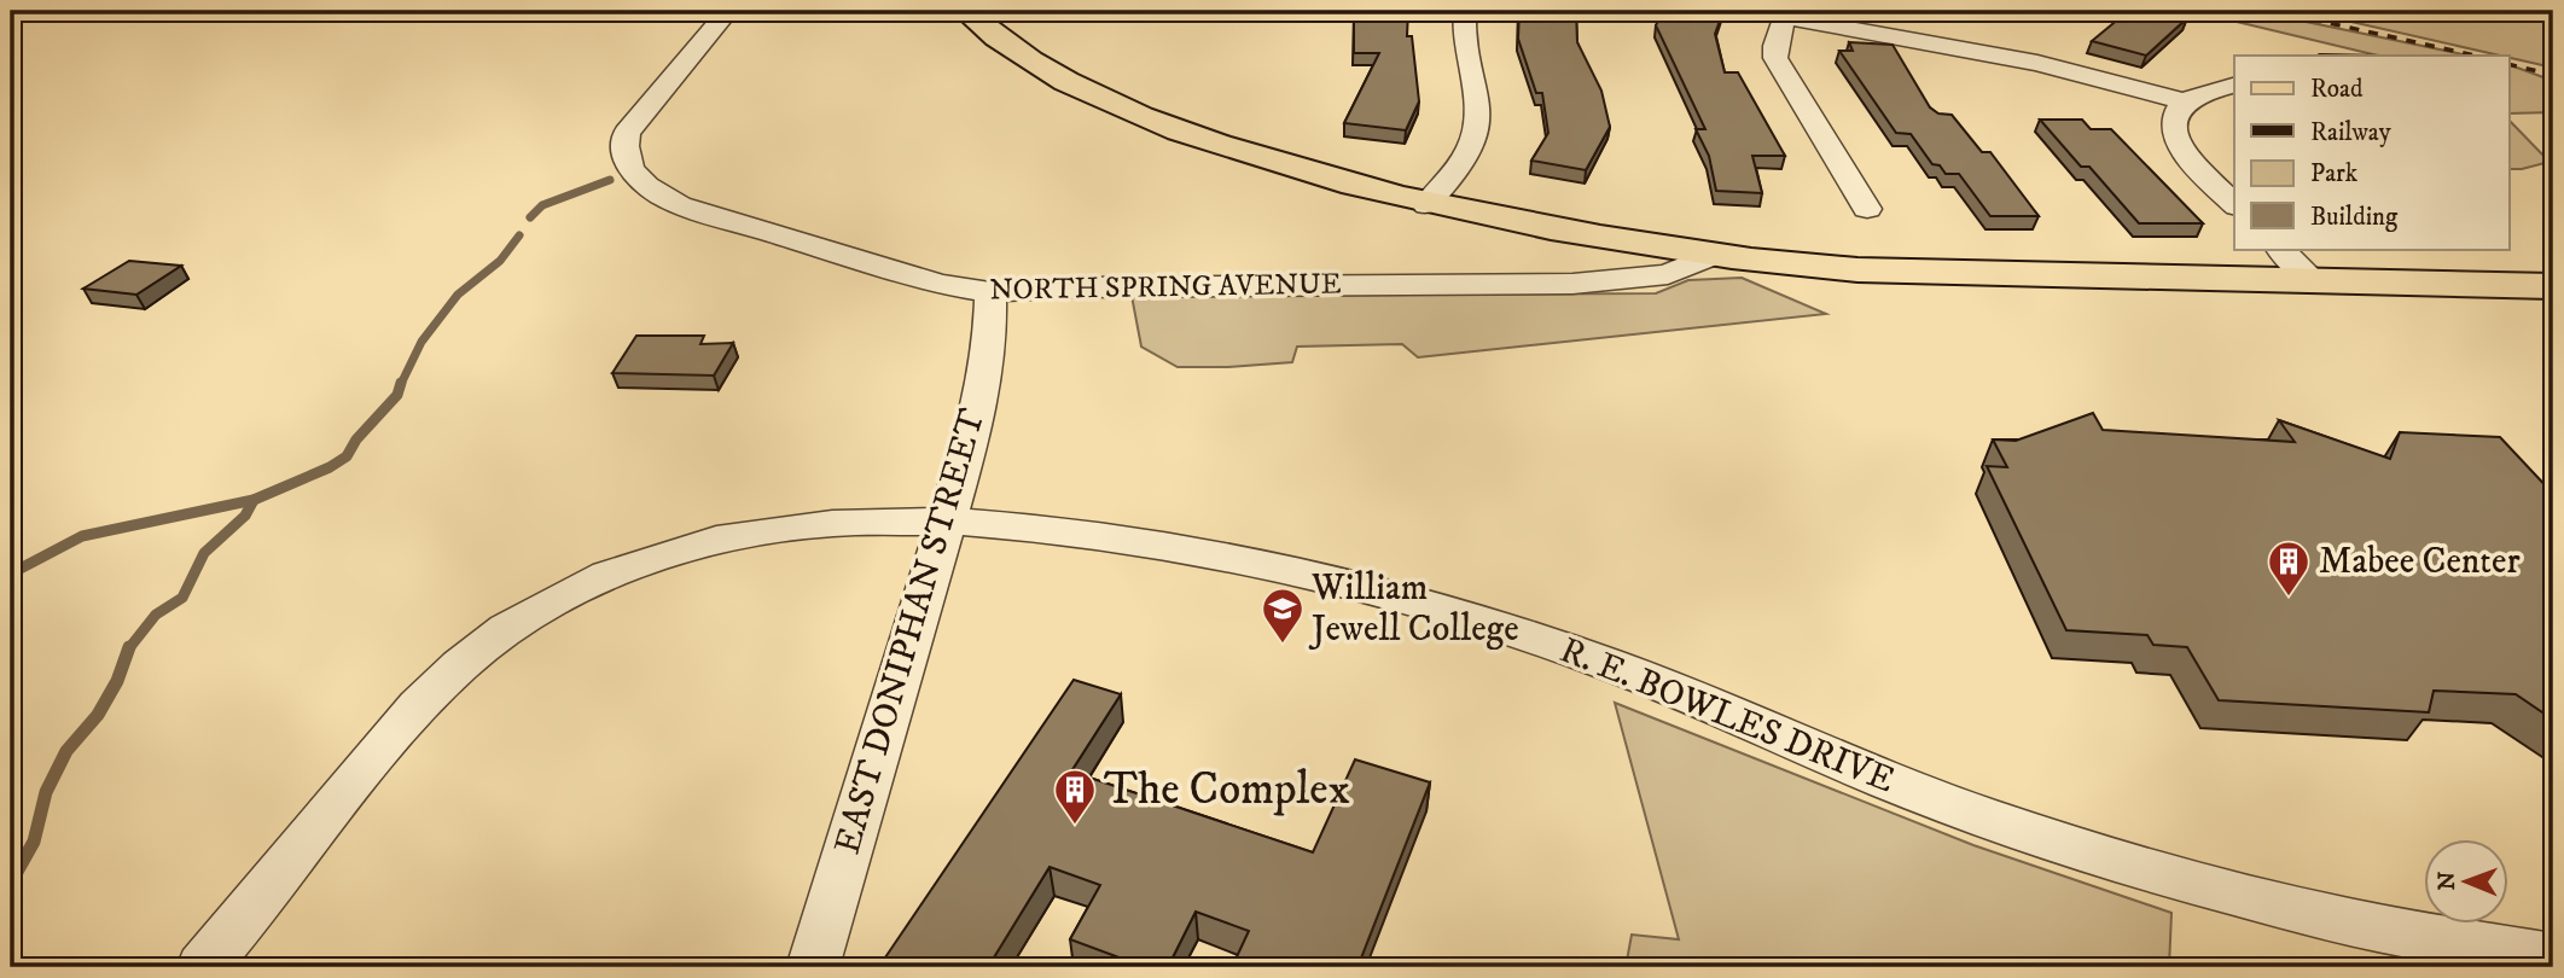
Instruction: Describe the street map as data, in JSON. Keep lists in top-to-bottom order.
{
  "streets": {
    "street": ["NORTH SPRING AVENUE", "EAST DONIPHAN STREET", "R. E. BOWLES DRIVE"]
  },
  "crossings": [
    ["NORTH SPRING AVENUE", "EAST DONIPHAN STREET"],
    ["EAST DONIPHAN STREET", "R. E. BOWLES DRIVE"]
  ],
  "places": {
    "building": ["Mabee Center", "The Complex"],
    "school or university": ["William Jewell College"]
  },
  "legend": [
    "Road",
    "Railway",
    "Park",
    "Building"
  ],
  "north": "left"
}
